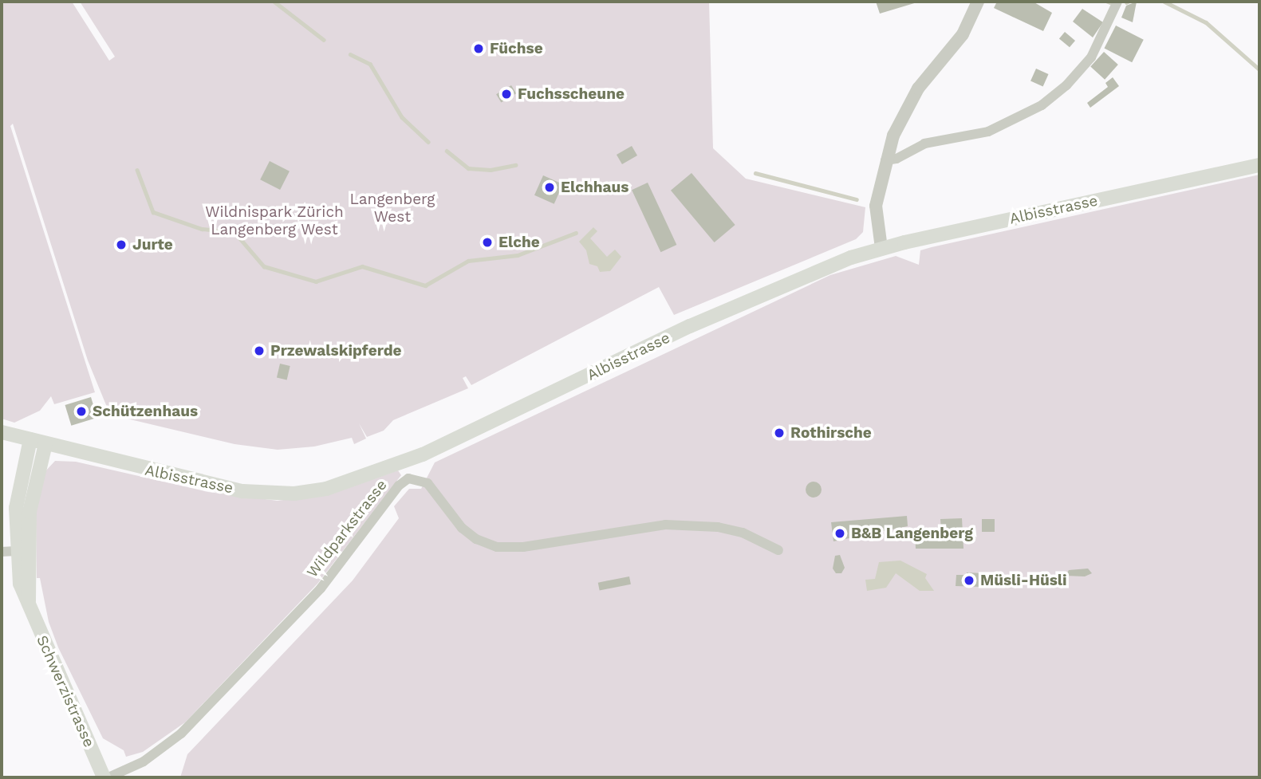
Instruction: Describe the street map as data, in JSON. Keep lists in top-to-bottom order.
{
  "streets": {
    "main road": ["Albisstrasse", "Schwerzistrasse"],
    "street": ["Wildparkstrasse"]
  },
  "crossings": [
    ["Albisstrasse", "Schwerzistrasse"]
  ],
  "parks": ["Langenberg West", "Wildnispark Zürich Langenberg West"],
  "places": [
    "Füchse",
    "Fuchsscheune",
    "Elchhaus",
    "Elche",
    "Jurte",
    "Przewalskipferde",
    "Schützenhaus",
    "Rothirsche",
    "B&B Langenberg",
    "Müsli-Hüsli"
  ]
}
